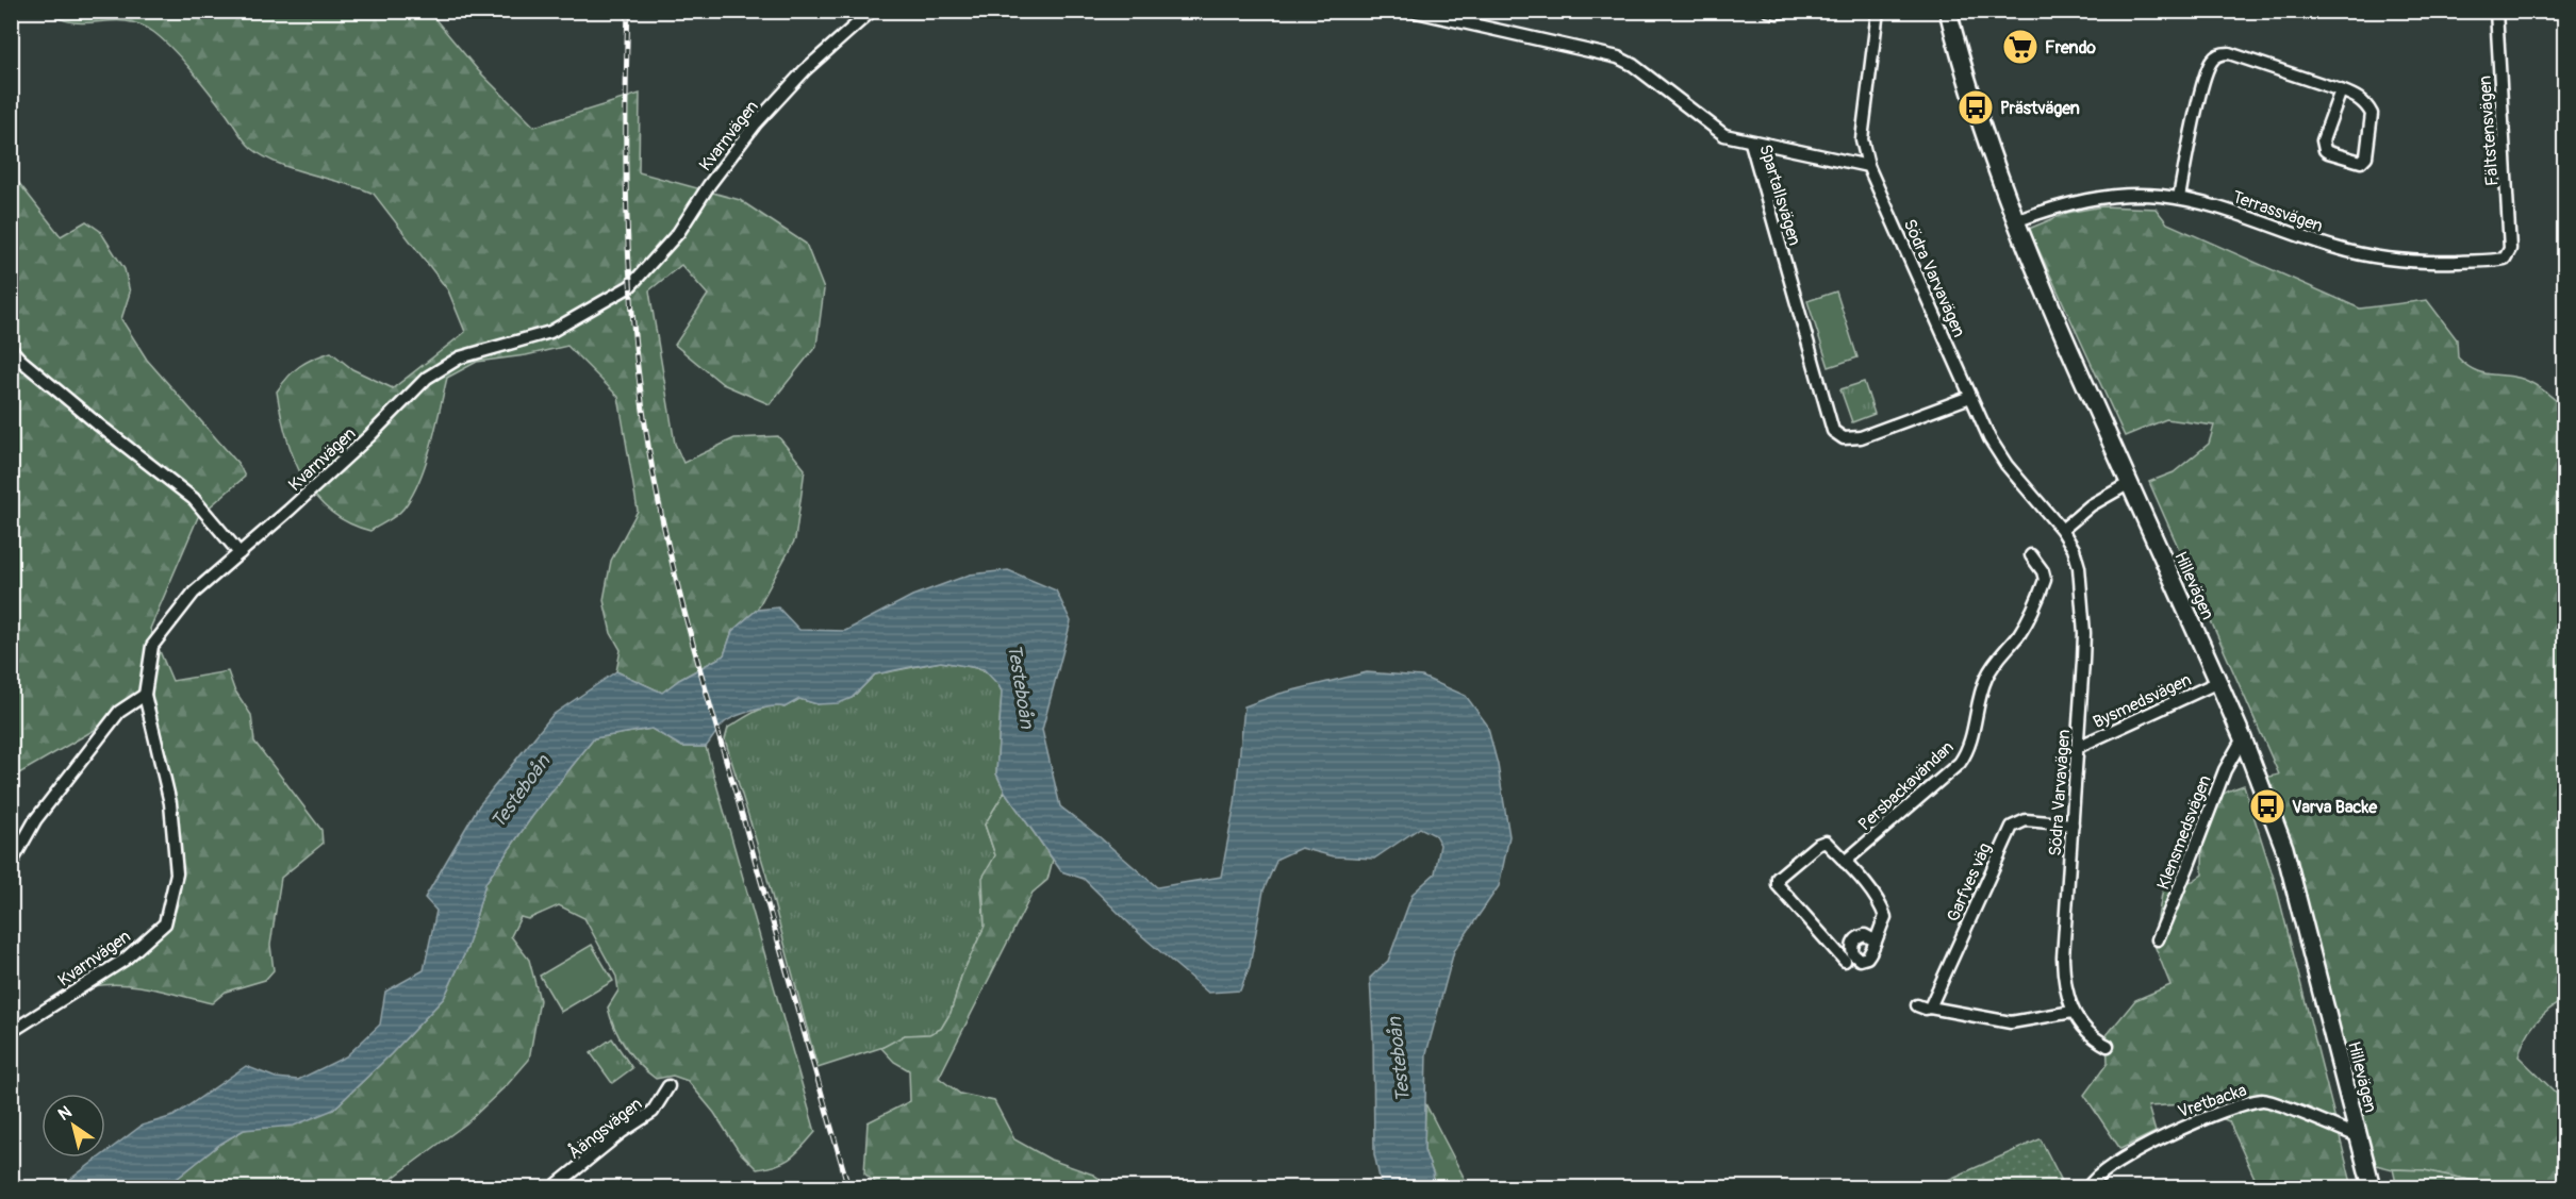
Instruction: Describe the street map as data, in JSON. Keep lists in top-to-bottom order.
{
  "streets": {
    "street": [
      "Fältstensvägen",
      "Kvarnvägen",
      "Spartallsvägen",
      "Terrassvägen",
      "Södra Varvavägen",
      "Hillevägen",
      "Bysmedsvägen",
      "Persbackavändan",
      "Klensmedsvägen",
      "Garfves väg",
      "Vretbacka",
      "Åängsvägen"
    ]
  },
  "crossings": [
    ["Fältstensvägen", "Terrassvägen"],
    ["Spartallsvägen", "Södra Varvavägen"],
    ["Terrassvägen", "Hillevägen"],
    ["Södra Varvavägen", "Bysmedsvägen"],
    ["Södra Varvavägen", "Garfves väg"],
    ["Hillevägen", "Bysmedsvägen"],
    ["Hillevägen", "Klensmedsvägen"],
    ["Hillevägen", "Vretbacka"]
  ],
  "water": ["Testeboån"],
  "places": {
    "supermarket": ["Frendo"],
    "bus stop": ["Prästvägen", "Varva Backe"]
  },
  "north": "top left"
}
